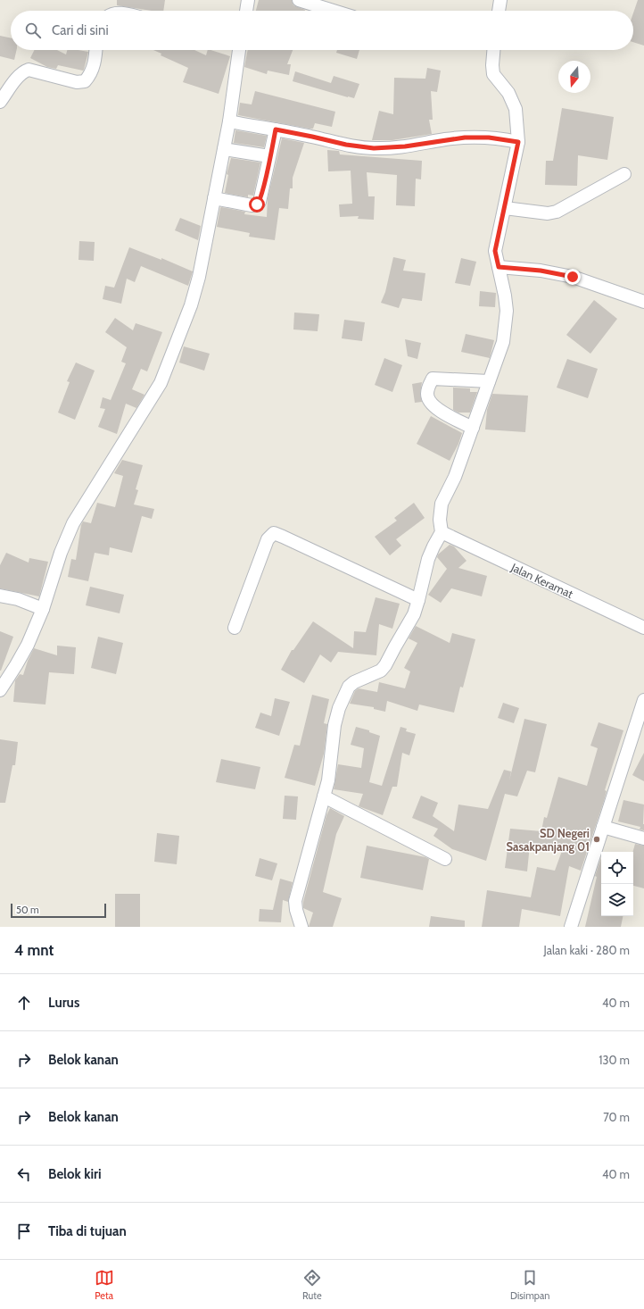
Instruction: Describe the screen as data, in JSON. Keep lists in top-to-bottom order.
{
  "streets": {
    "street": ["Jalan Keramat"]
  },
  "places": ["SD Negeri Sasakpanjang 01"],
  "scale_bar": "50 m",
  "north": "bottom",
  "page": {
    "search": "Cari di sini",
    "scale": "50 m",
    "heading": ["4 mnt", "Jalan kaki · 280 m"],
    "list": [
      ["Lurus", "40 m"],
      ["Belok kanan", "130 m"],
      ["Belok kanan", "70 m"],
      ["Belok kiri", "40 m"],
      "Tiba di tujuan"
    ],
    "nav": ["Peta", "Rute", "Disimpan"]
  }
}
